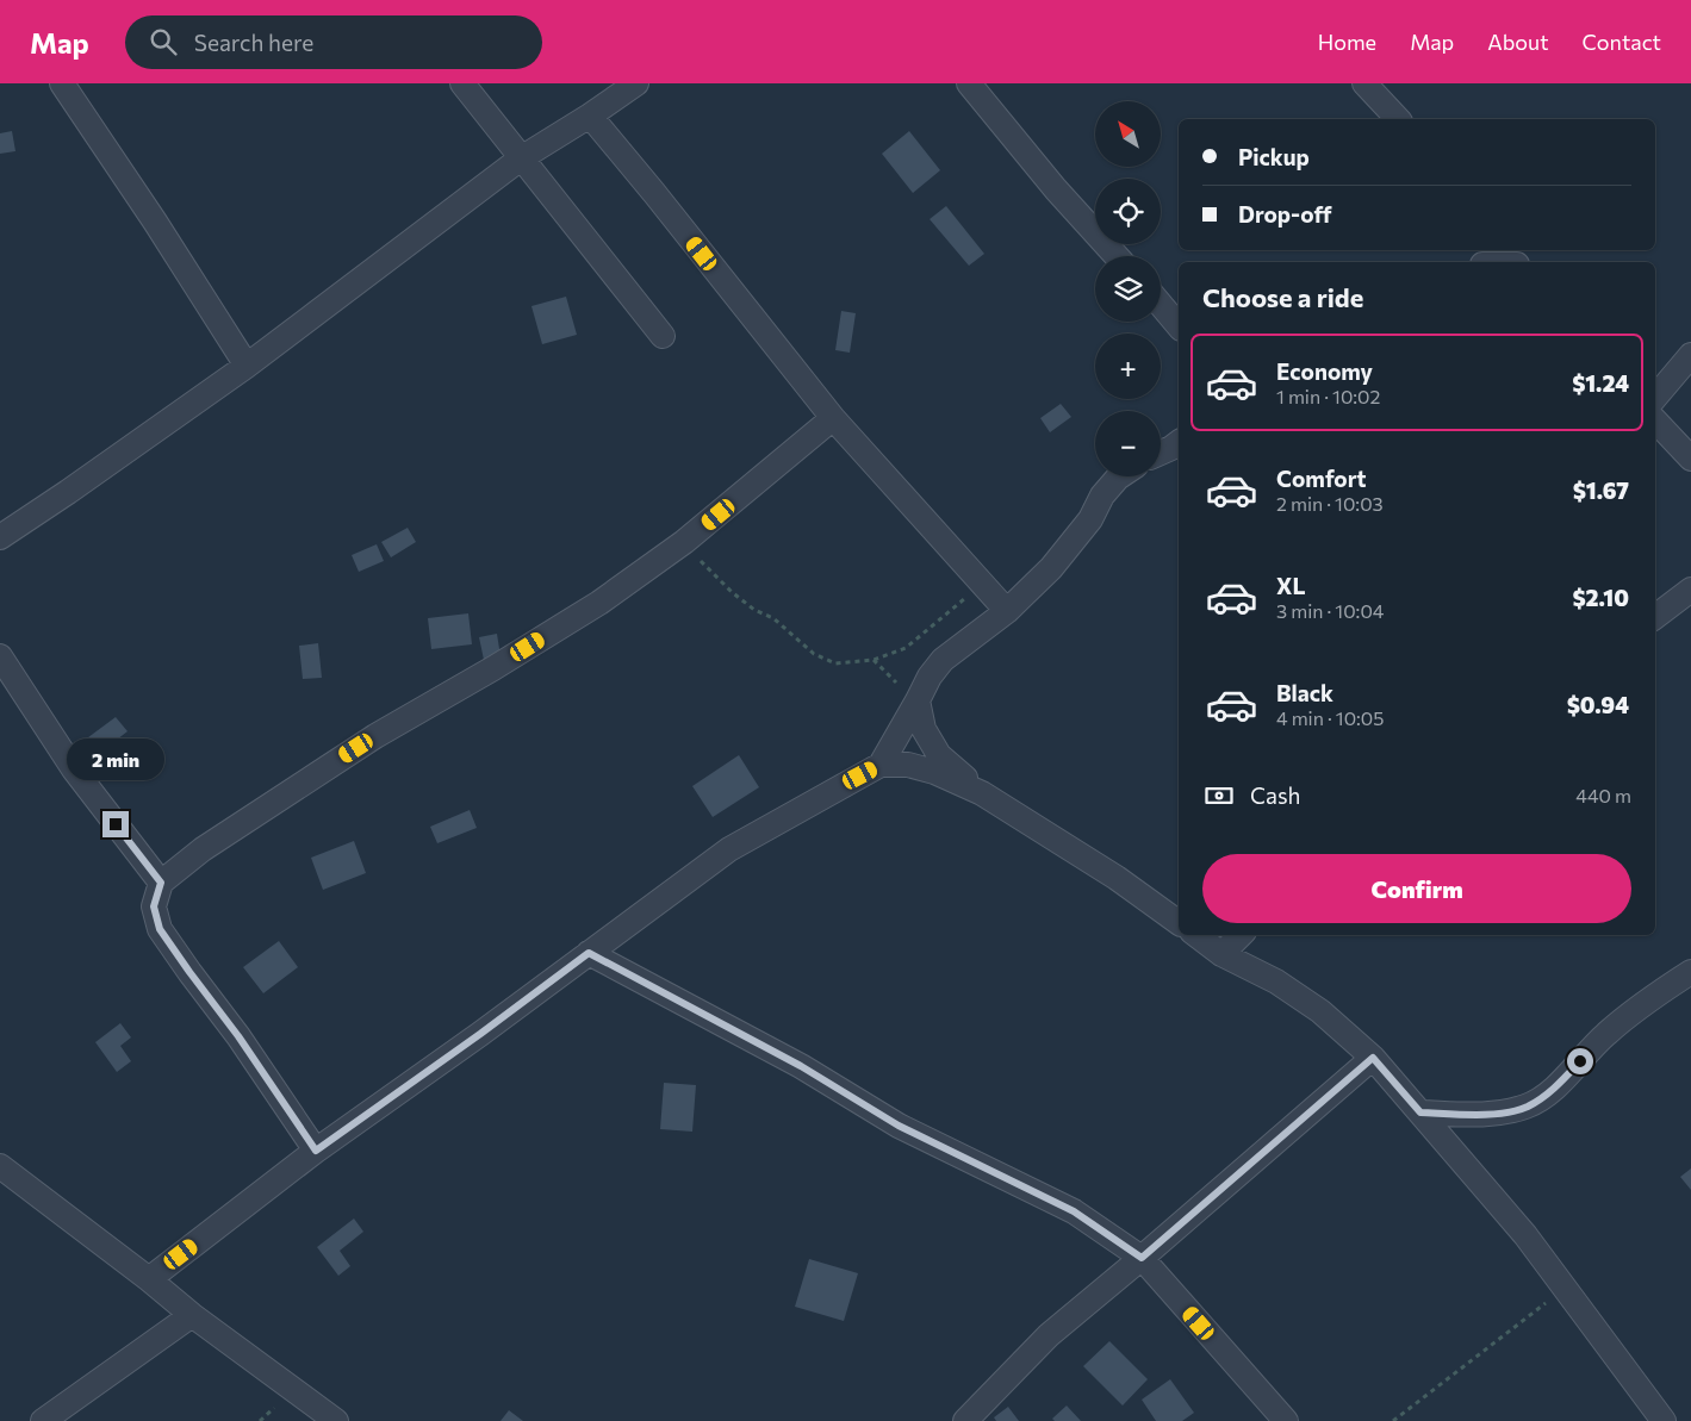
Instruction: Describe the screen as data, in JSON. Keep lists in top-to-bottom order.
{
  "north": "top left",
  "page": {
    "header": "Map",
    "search": "Search here",
    "nav": [
      "Home",
      "Map",
      "About",
      "Contact"
    ],
    "map_buttons": ["+", "−"],
    "banner": ["Pickup", "Drop-off"],
    "heading": "Choose a ride",
    "list": [
      {
        "name": "Economy",
        "note": "1 min · 10:02",
        "value": "$1.24"
      },
      {
        "name": "Comfort",
        "note": "2 min · 10:03",
        "value": "$1.67"
      },
      {
        "name": "XL",
        "note": "3 min · 10:04",
        "value": "$2.10"
      },
      {
        "name": "Black",
        "note": "4 min · 10:05",
        "value": "$0.94"
      }
    ],
    "bubble": "2 min",
    "pay": ["Cash", "440 m"],
    "buttons": "Confirm"
  }
}
